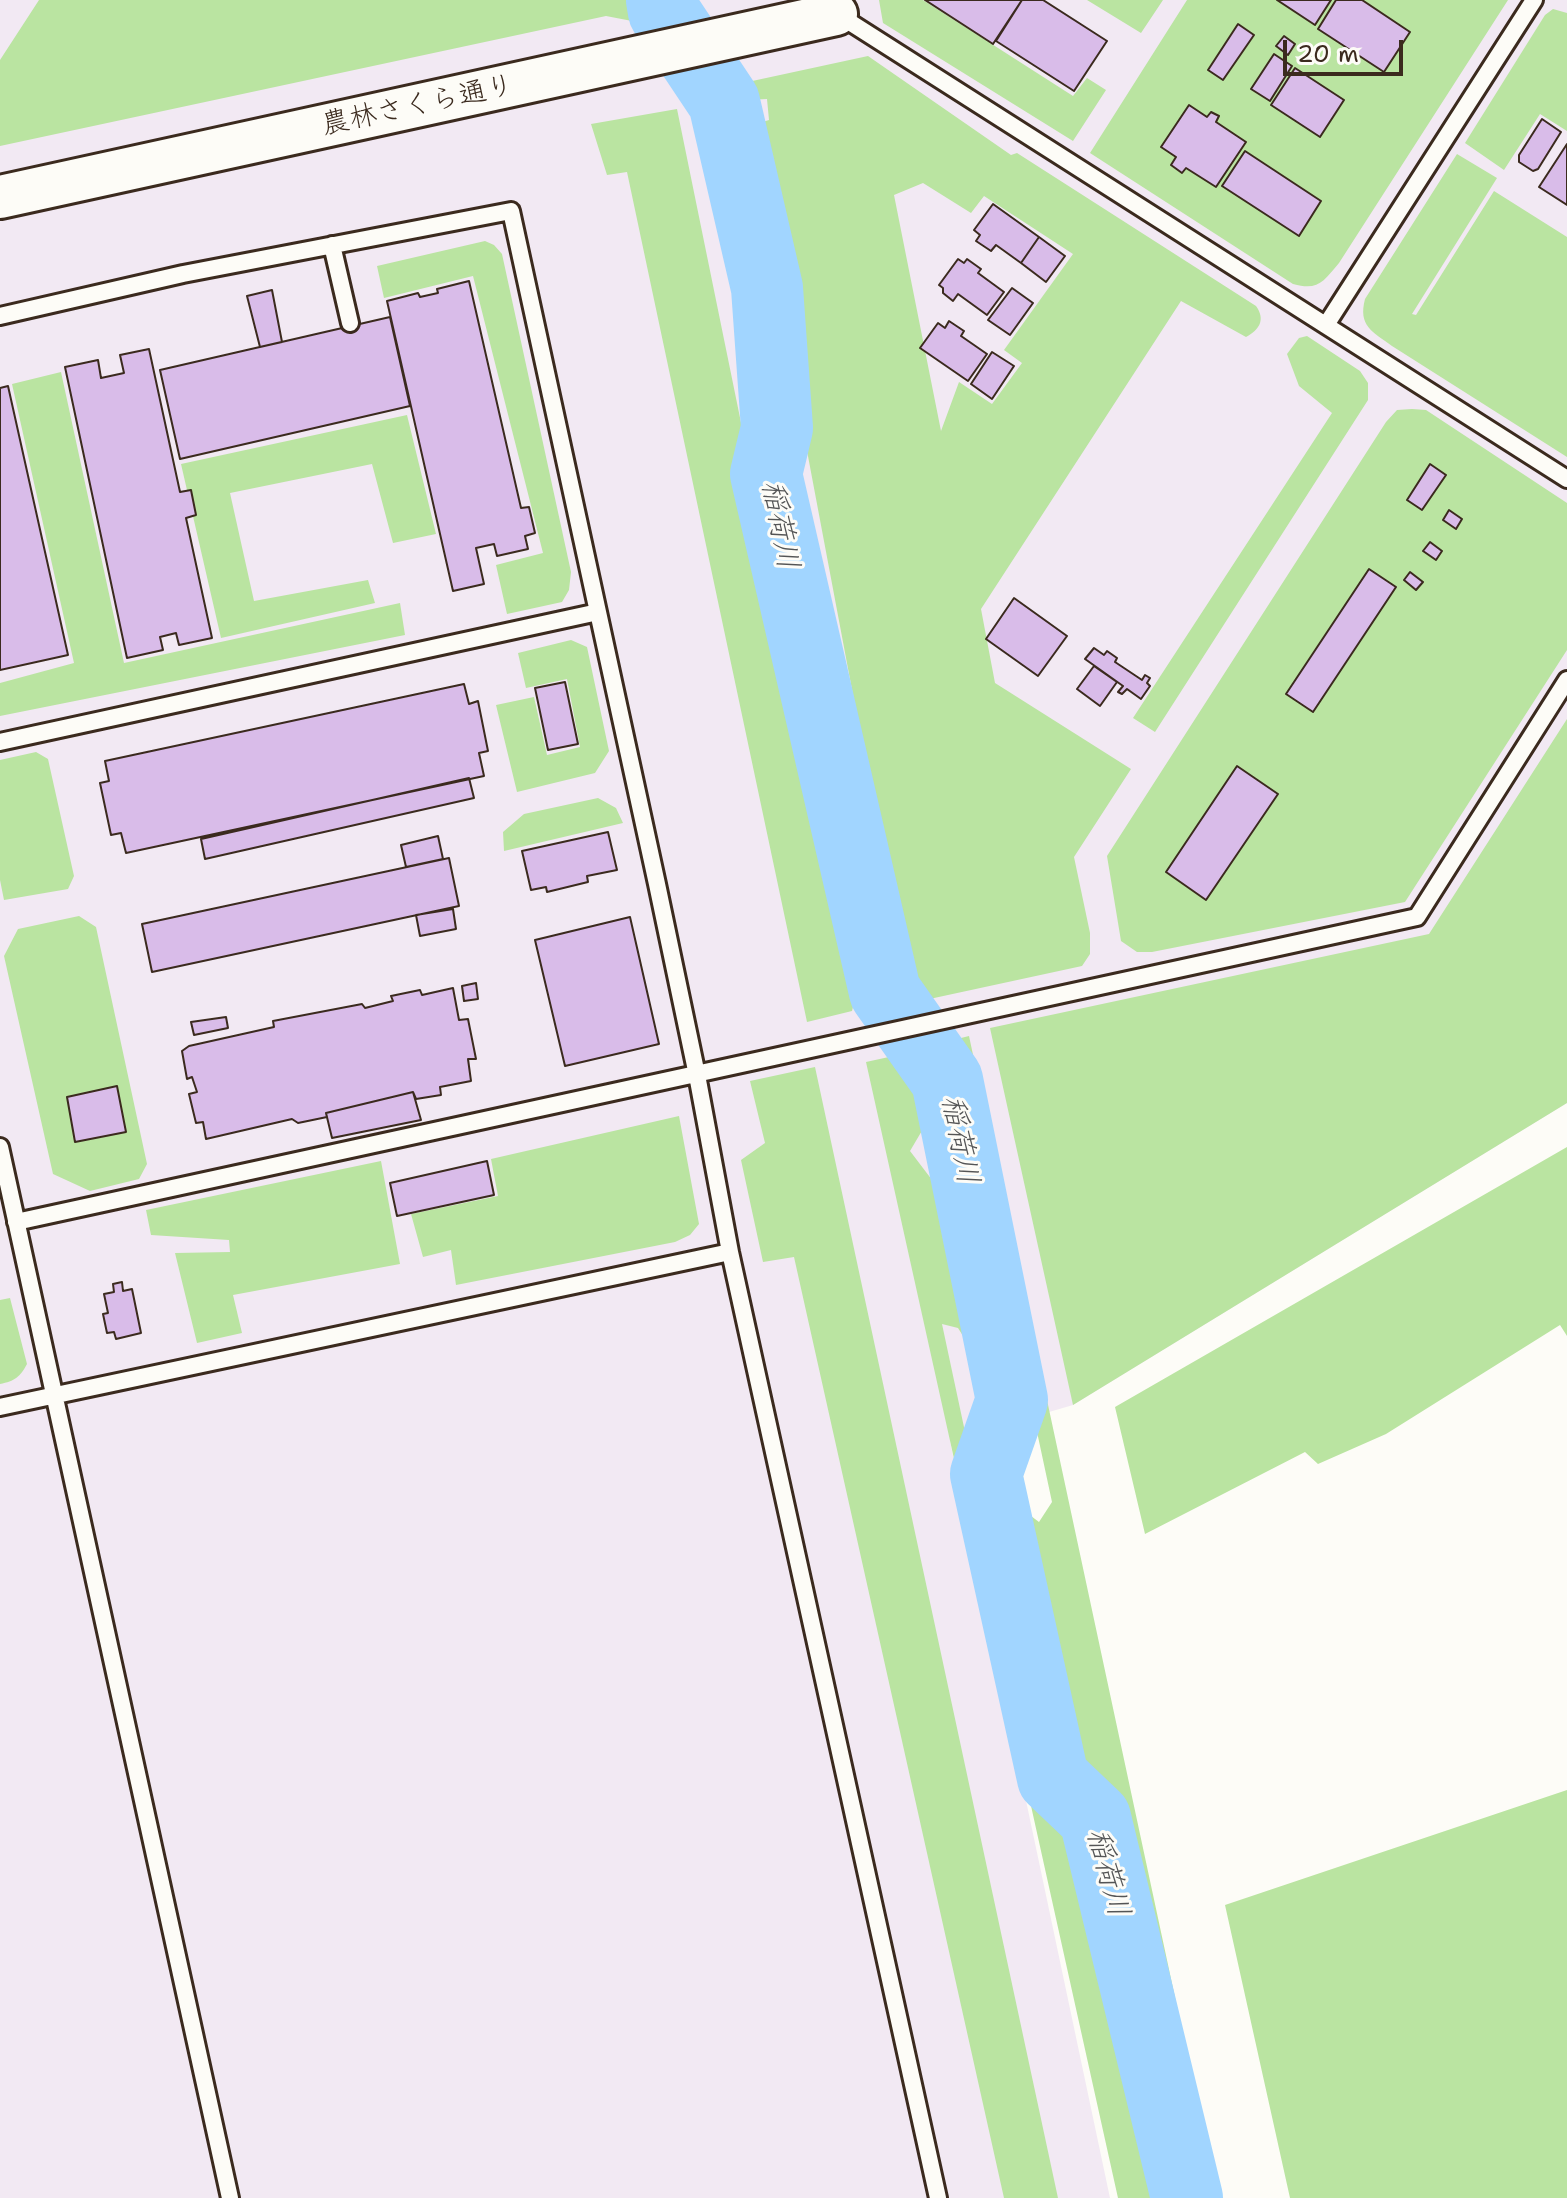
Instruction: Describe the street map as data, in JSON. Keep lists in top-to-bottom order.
{
  "streets": {
    "street": ["農林さくら通り"]
  },
  "water": ["稲荷川"],
  "scale_bar": "20 m"
}
